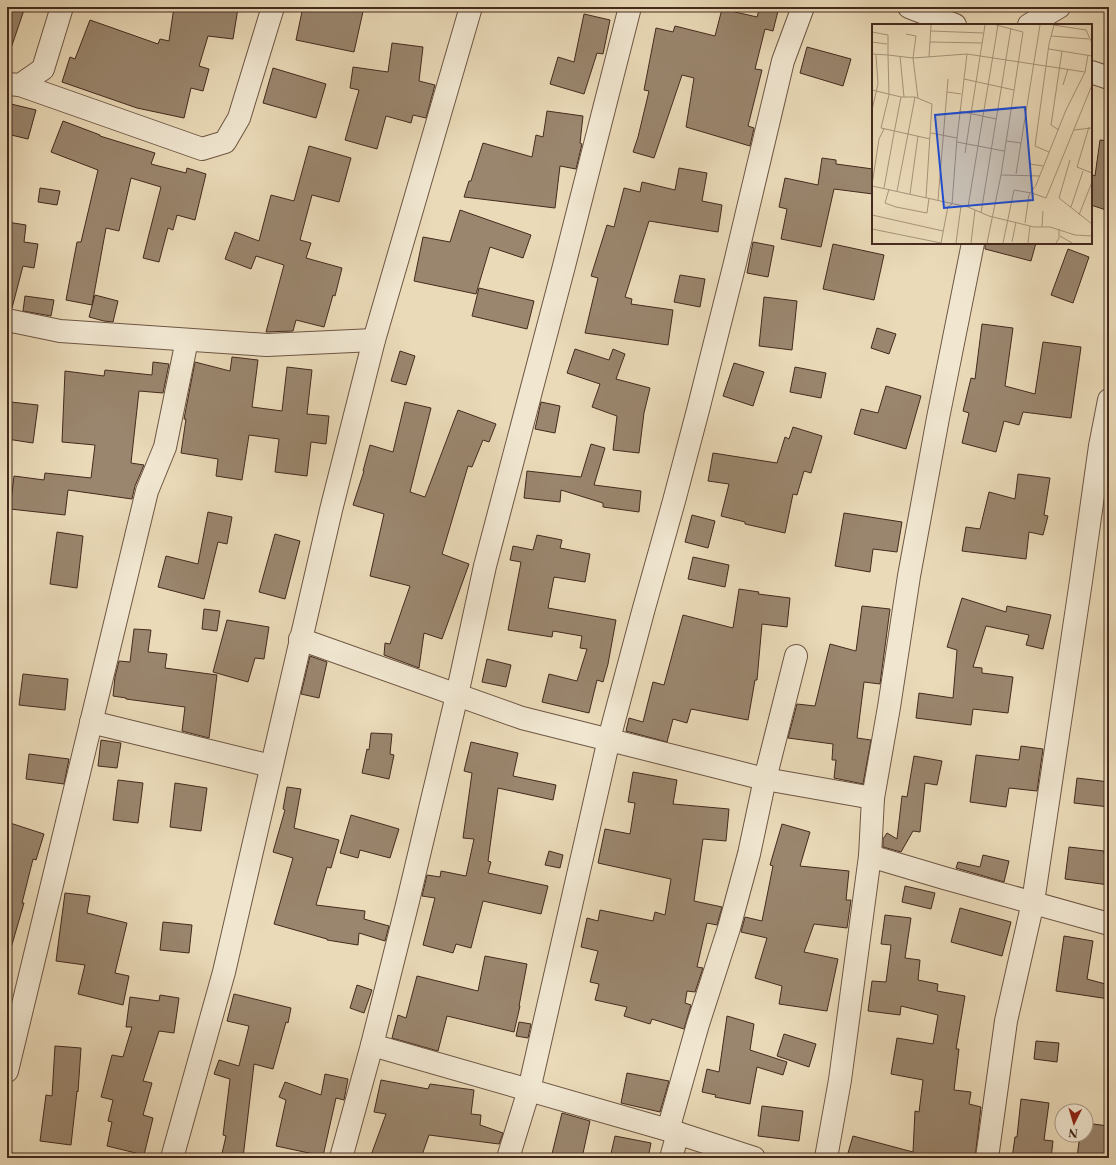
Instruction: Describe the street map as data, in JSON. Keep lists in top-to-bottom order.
{
  "north": "bottom"
}
